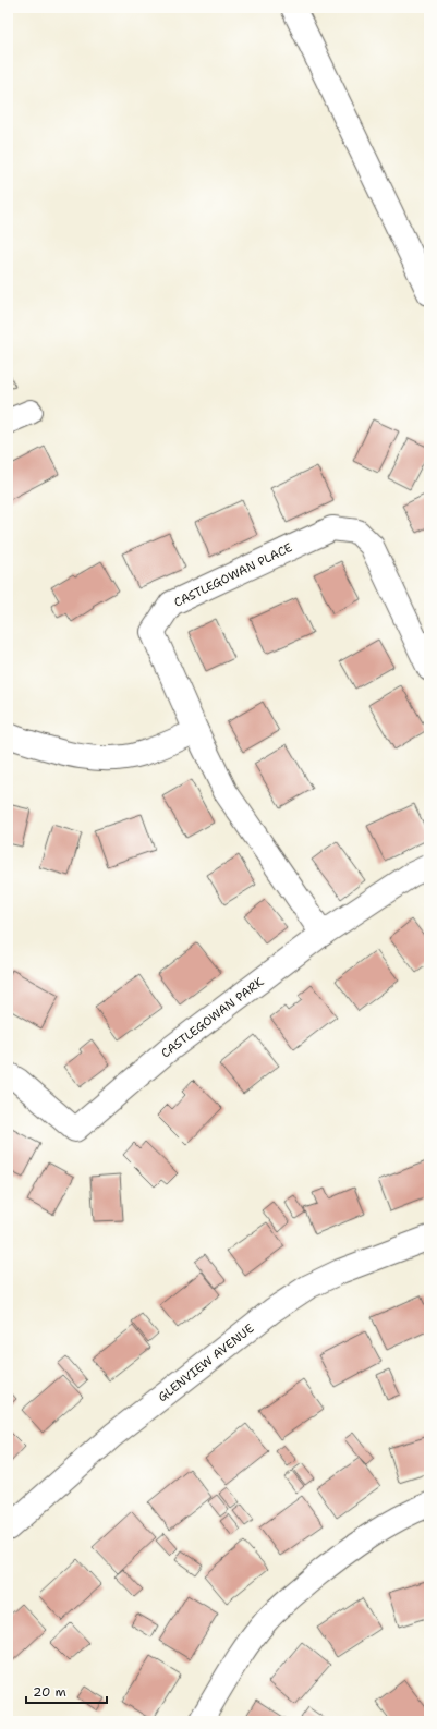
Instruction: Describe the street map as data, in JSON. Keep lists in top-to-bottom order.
{
  "streets": {
    "street": ["CASTLEGOWAN PLACE", "CASTLEGOWAN PARK", "GLENVIEW AVENUE"]
  },
  "crossings": [
    ["CASTLEGOWAN PLACE", "CASTLEGOWAN PARK"]
  ],
  "scale_bar": "20 m"
}
